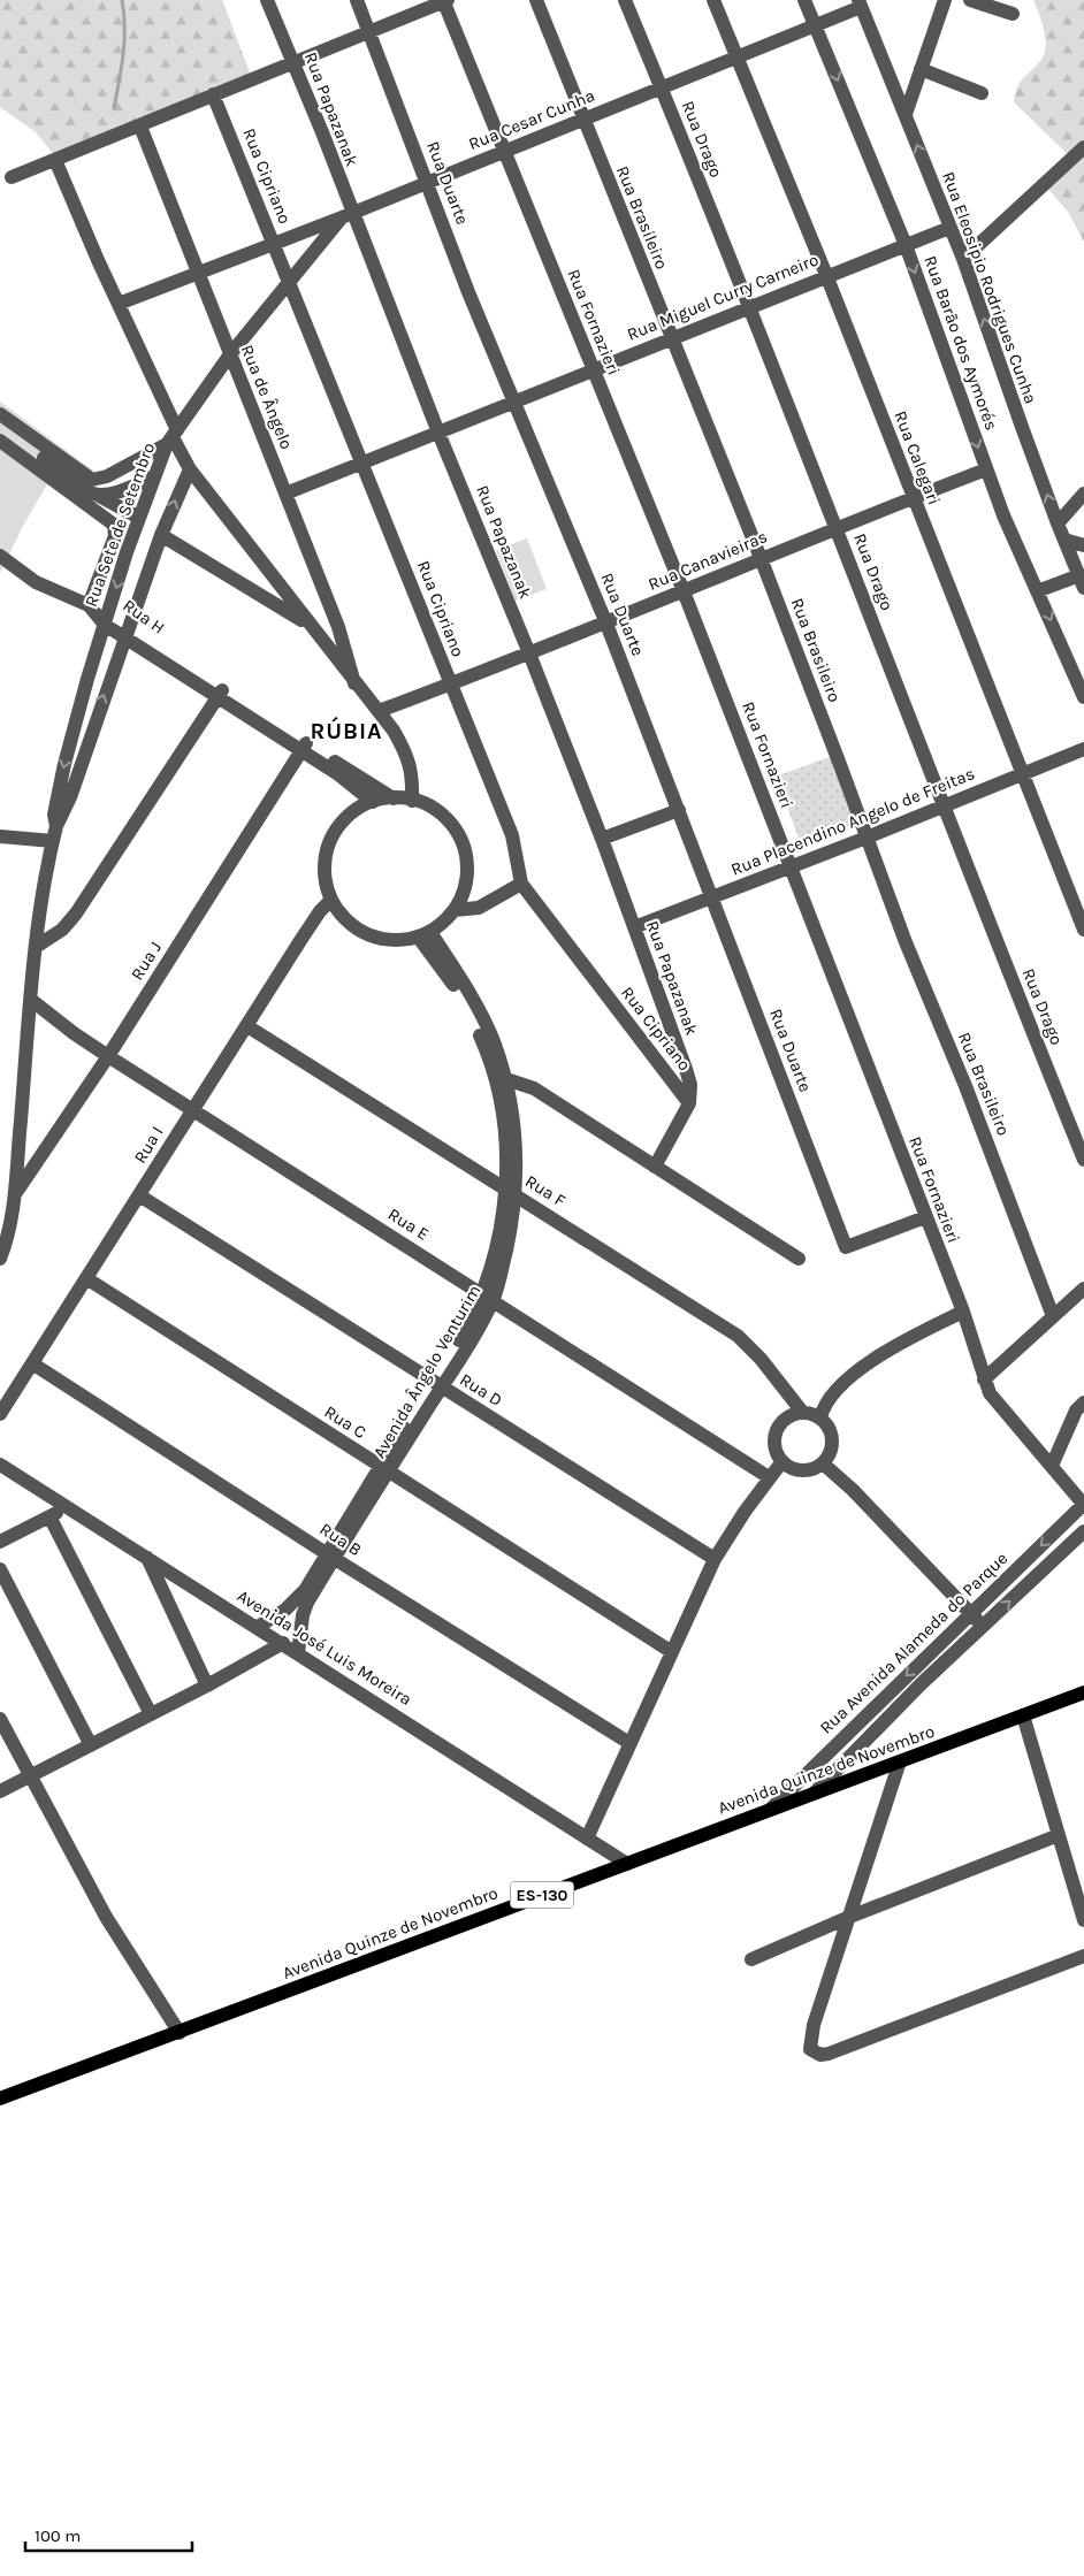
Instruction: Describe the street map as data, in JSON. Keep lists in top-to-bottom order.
{
  "streets": {
    "main road": ["Avenida Quinze de Novembro", "ES-130"],
    "street": [
      "Rua Papazanak",
      "Rua Cesar Cunha",
      "Rua Drago",
      "Rua Cipriano",
      "Rua Duarte",
      "Rua Brasileiro",
      "Rua Eleosipio Rodrigues Cunha",
      "Rua Miguel Curry Carneiro",
      "Rua Fornazieri",
      "Rua Barão dos Aymorés",
      "Rua de Ângelo",
      "Rua Calegari",
      "Rua Sete de Setembro",
      "Rua Canavieiras",
      "Rua H",
      "Rua Placendino Angelo de Freitas",
      "Rua J",
      "Rua I",
      "Rua F",
      "Rua E",
      "Avenida Ângelo Venturim",
      "Rua D",
      "Rua C",
      "Rua B",
      "Rua Avenida Alameda do Parque",
      "Avenida José Luis Moreira"
    ]
  },
  "crossings": [
    ["Rua Papazanak", "Rua Cesar Cunha"],
    ["Rua Papazanak", "Rua Cipriano"],
    ["Rua Papazanak", "Rua Miguel Curry Carneiro"],
    ["Rua Papazanak", "Rua Sete de Setembro"],
    ["Rua Papazanak", "Rua Canavieiras"],
    ["Rua Papazanak", "Rua Placendino Angelo de Freitas"],
    ["Rua Cesar Cunha", "Rua Drago"],
    ["Rua Cesar Cunha", "Rua Cipriano"],
    ["Rua Cesar Cunha", "Rua Duarte"],
    ["Rua Cesar Cunha", "Rua Brasileiro"],
    ["Rua Cesar Cunha", "Rua Eleosipio Rodrigues Cunha"],
    ["Rua Cesar Cunha", "Rua Fornazieri"],
    ["Rua Cesar Cunha", "Rua Barão dos Aymorés"],
    ["Rua Cesar Cunha", "Rua de Ângelo"],
    ["Rua Cesar Cunha", "Rua Calegari"],
    ["Rua Cesar Cunha", "Rua Sete de Setembro"],
    ["Rua Drago", "Rua Miguel Curry Carneiro"],
    ["Rua Drago", "Rua Canavieiras"],
    ["Rua Drago", "Rua Placendino Angelo de Freitas"],
    ["Rua Cipriano", "Rua Miguel Curry Carneiro"],
    ["Rua Cipriano", "Rua Sete de Setembro"],
    ["Rua Cipriano", "Rua Canavieiras"],
    ["Rua Duarte", "Rua Miguel Curry Carneiro"],
    ["Rua Duarte", "Rua Fornazieri"],
    ["Rua Duarte", "Rua Canavieiras"],
    ["Rua Duarte", "Rua Placendino Angelo de Freitas"],
    ["Rua Brasileiro", "Rua Miguel Curry Carneiro"],
    ["Rua Brasileiro", "Rua Canavieiras"],
    ["Rua Brasileiro", "Rua Placendino Angelo de Freitas"],
    ["Rua Eleosipio Rodrigues Cunha", "Rua Miguel Curry Carneiro"],
    ["Rua Miguel Curry Carneiro", "Rua Fornazieri"],
    ["Rua Miguel Curry Carneiro", "Rua Barão dos Aymorés"],
    ["Rua Miguel Curry Carneiro", "Rua de Ângelo"],
    ["Rua Miguel Curry Carneiro", "Rua Calegari"],
    ["Rua Fornazieri", "Rua Canavieiras"],
    ["Rua Fornazieri", "Rua Placendino Angelo de Freitas"],
    ["Rua Fornazieri", "Rua Avenida Alameda do Parque"],
    ["Rua Barão dos Aymorés", "Rua Canavieiras"],
    ["Rua de Ângelo", "Rua Sete de Setembro"],
    ["Rua Calegari", "Rua Canavieiras"],
    ["Rua Calegari", "Rua Placendino Angelo de Freitas"],
    ["Rua Sete de Setembro", "Rua H"],
    ["Rua Sete de Setembro", "Rua J"],
    ["Rua Sete de Setembro", "Rua E"],
    ["Rua H", "Rua J"],
    ["Rua H", "Rua I"],
    ["Rua H", "Avenida Ângelo Venturim"],
    ["Rua J", "Rua E"],
    ["Rua I", "Rua F"],
    ["Rua I", "Rua E"],
    ["Rua I", "Avenida Ângelo Venturim"],
    ["Rua I", "Rua D"],
    ["Rua I", "Rua C"],
    ["Rua I", "Rua B"],
    ["Rua F", "Avenida Ângelo Venturim"],
    ["Rua E", "Avenida Ângelo Venturim"],
    ["Avenida Ângelo Venturim", "Rua D"],
    ["Avenida Ângelo Venturim", "Rua C"],
    ["Avenida Ângelo Venturim", "Rua B"],
    ["Avenida Ângelo Venturim", "Avenida José Luis Moreira"],
    ["Rua Avenida Alameda do Parque", "Avenida Quinze de Novembro"],
    ["Avenida José Luis Moreira", "Avenida Quinze de Novembro"]
  ],
  "one_way": ["Rua Eleosipio Rodrigues Cunha", "Rua Barão dos Aymorés"],
  "districts": ["RÚBIA"],
  "scale_bar": "100 m"
}
